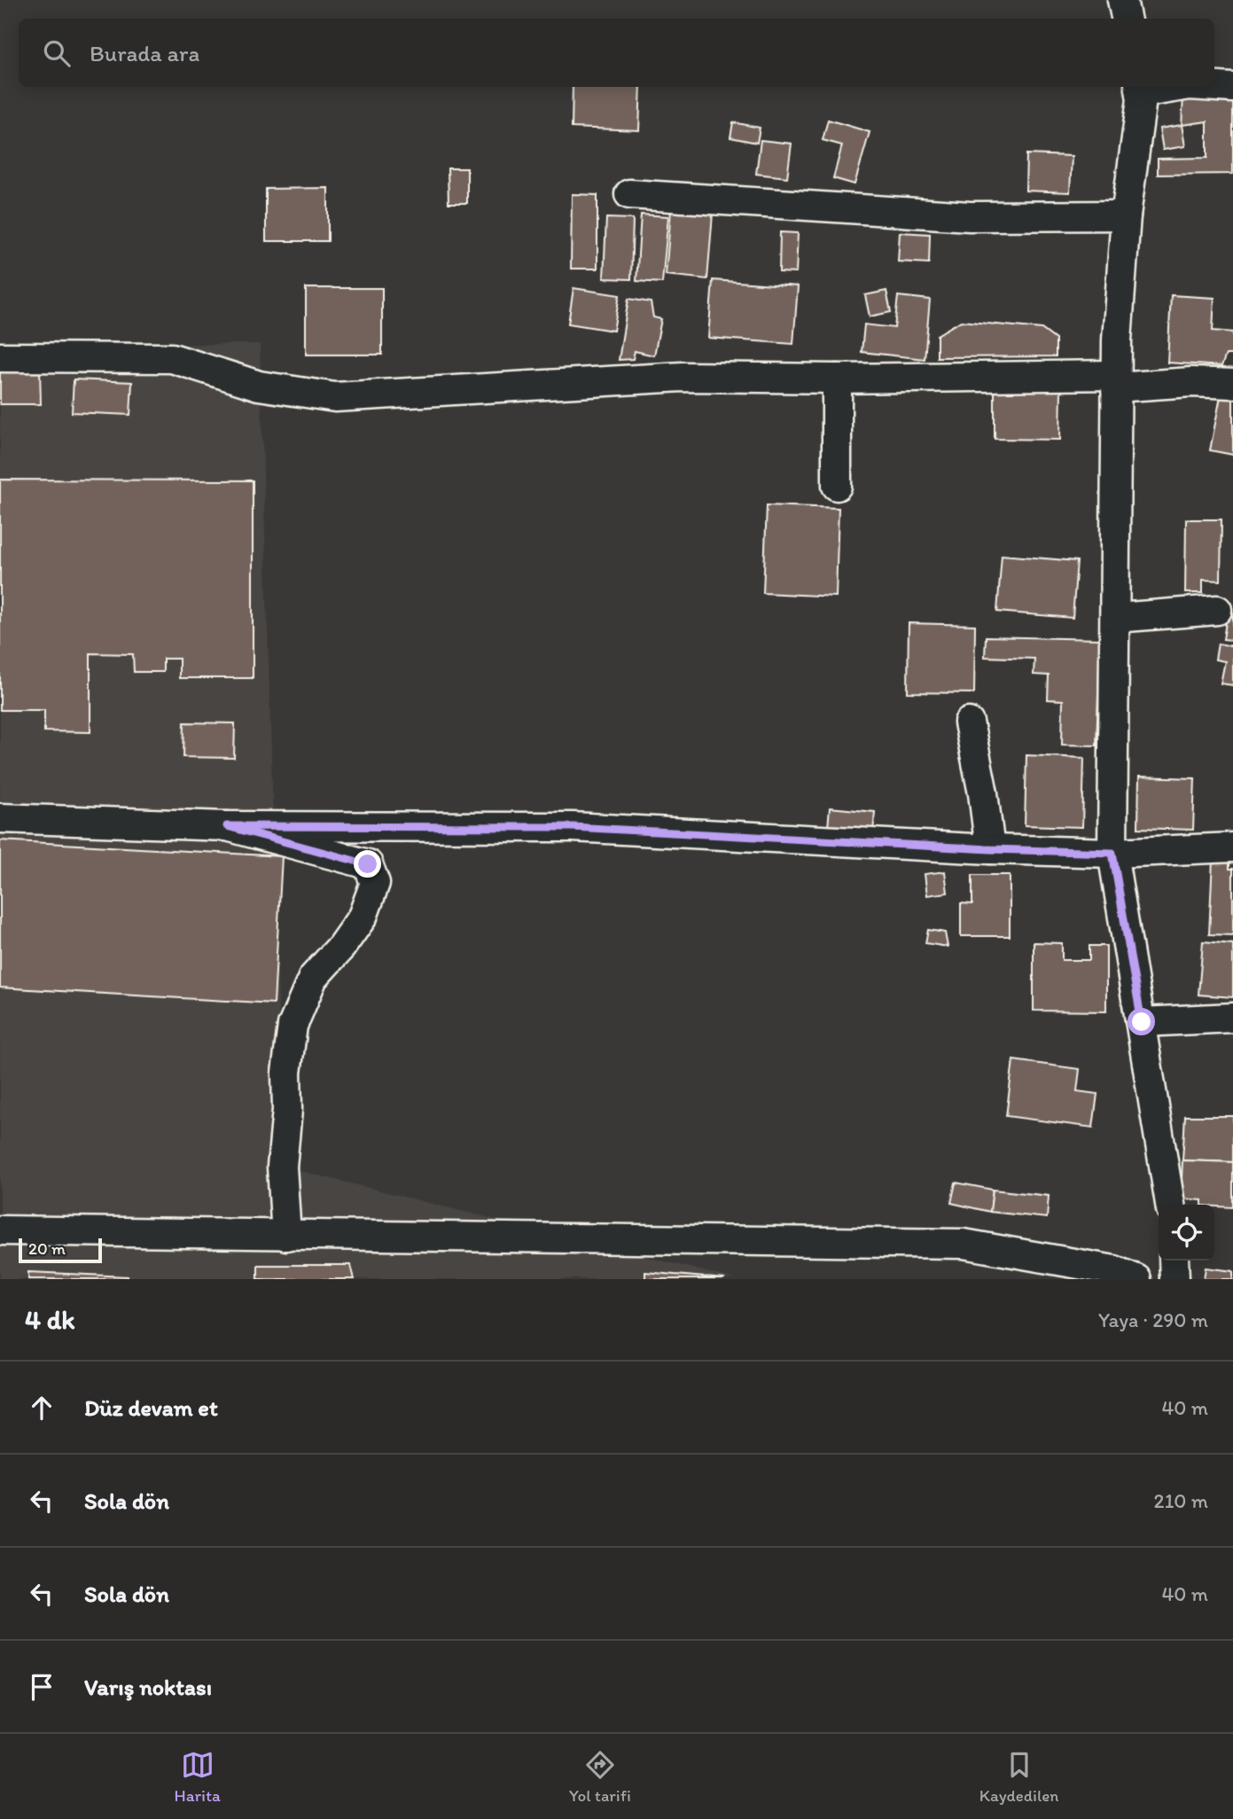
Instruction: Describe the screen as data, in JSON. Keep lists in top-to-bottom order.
{
  "scale_bar": "20 m",
  "page": {
    "search": "Burada ara",
    "scale": "20 m",
    "heading": ["4 dk", "Yaya · 290 m"],
    "list": [
      ["Düz devam et", "40 m"],
      ["Sola dön", "210 m"],
      ["Sola dön", "40 m"],
      "Varış noktası"
    ],
    "nav": ["Harita", "Yol tarifi", "Kaydedilen"]
  }
}
